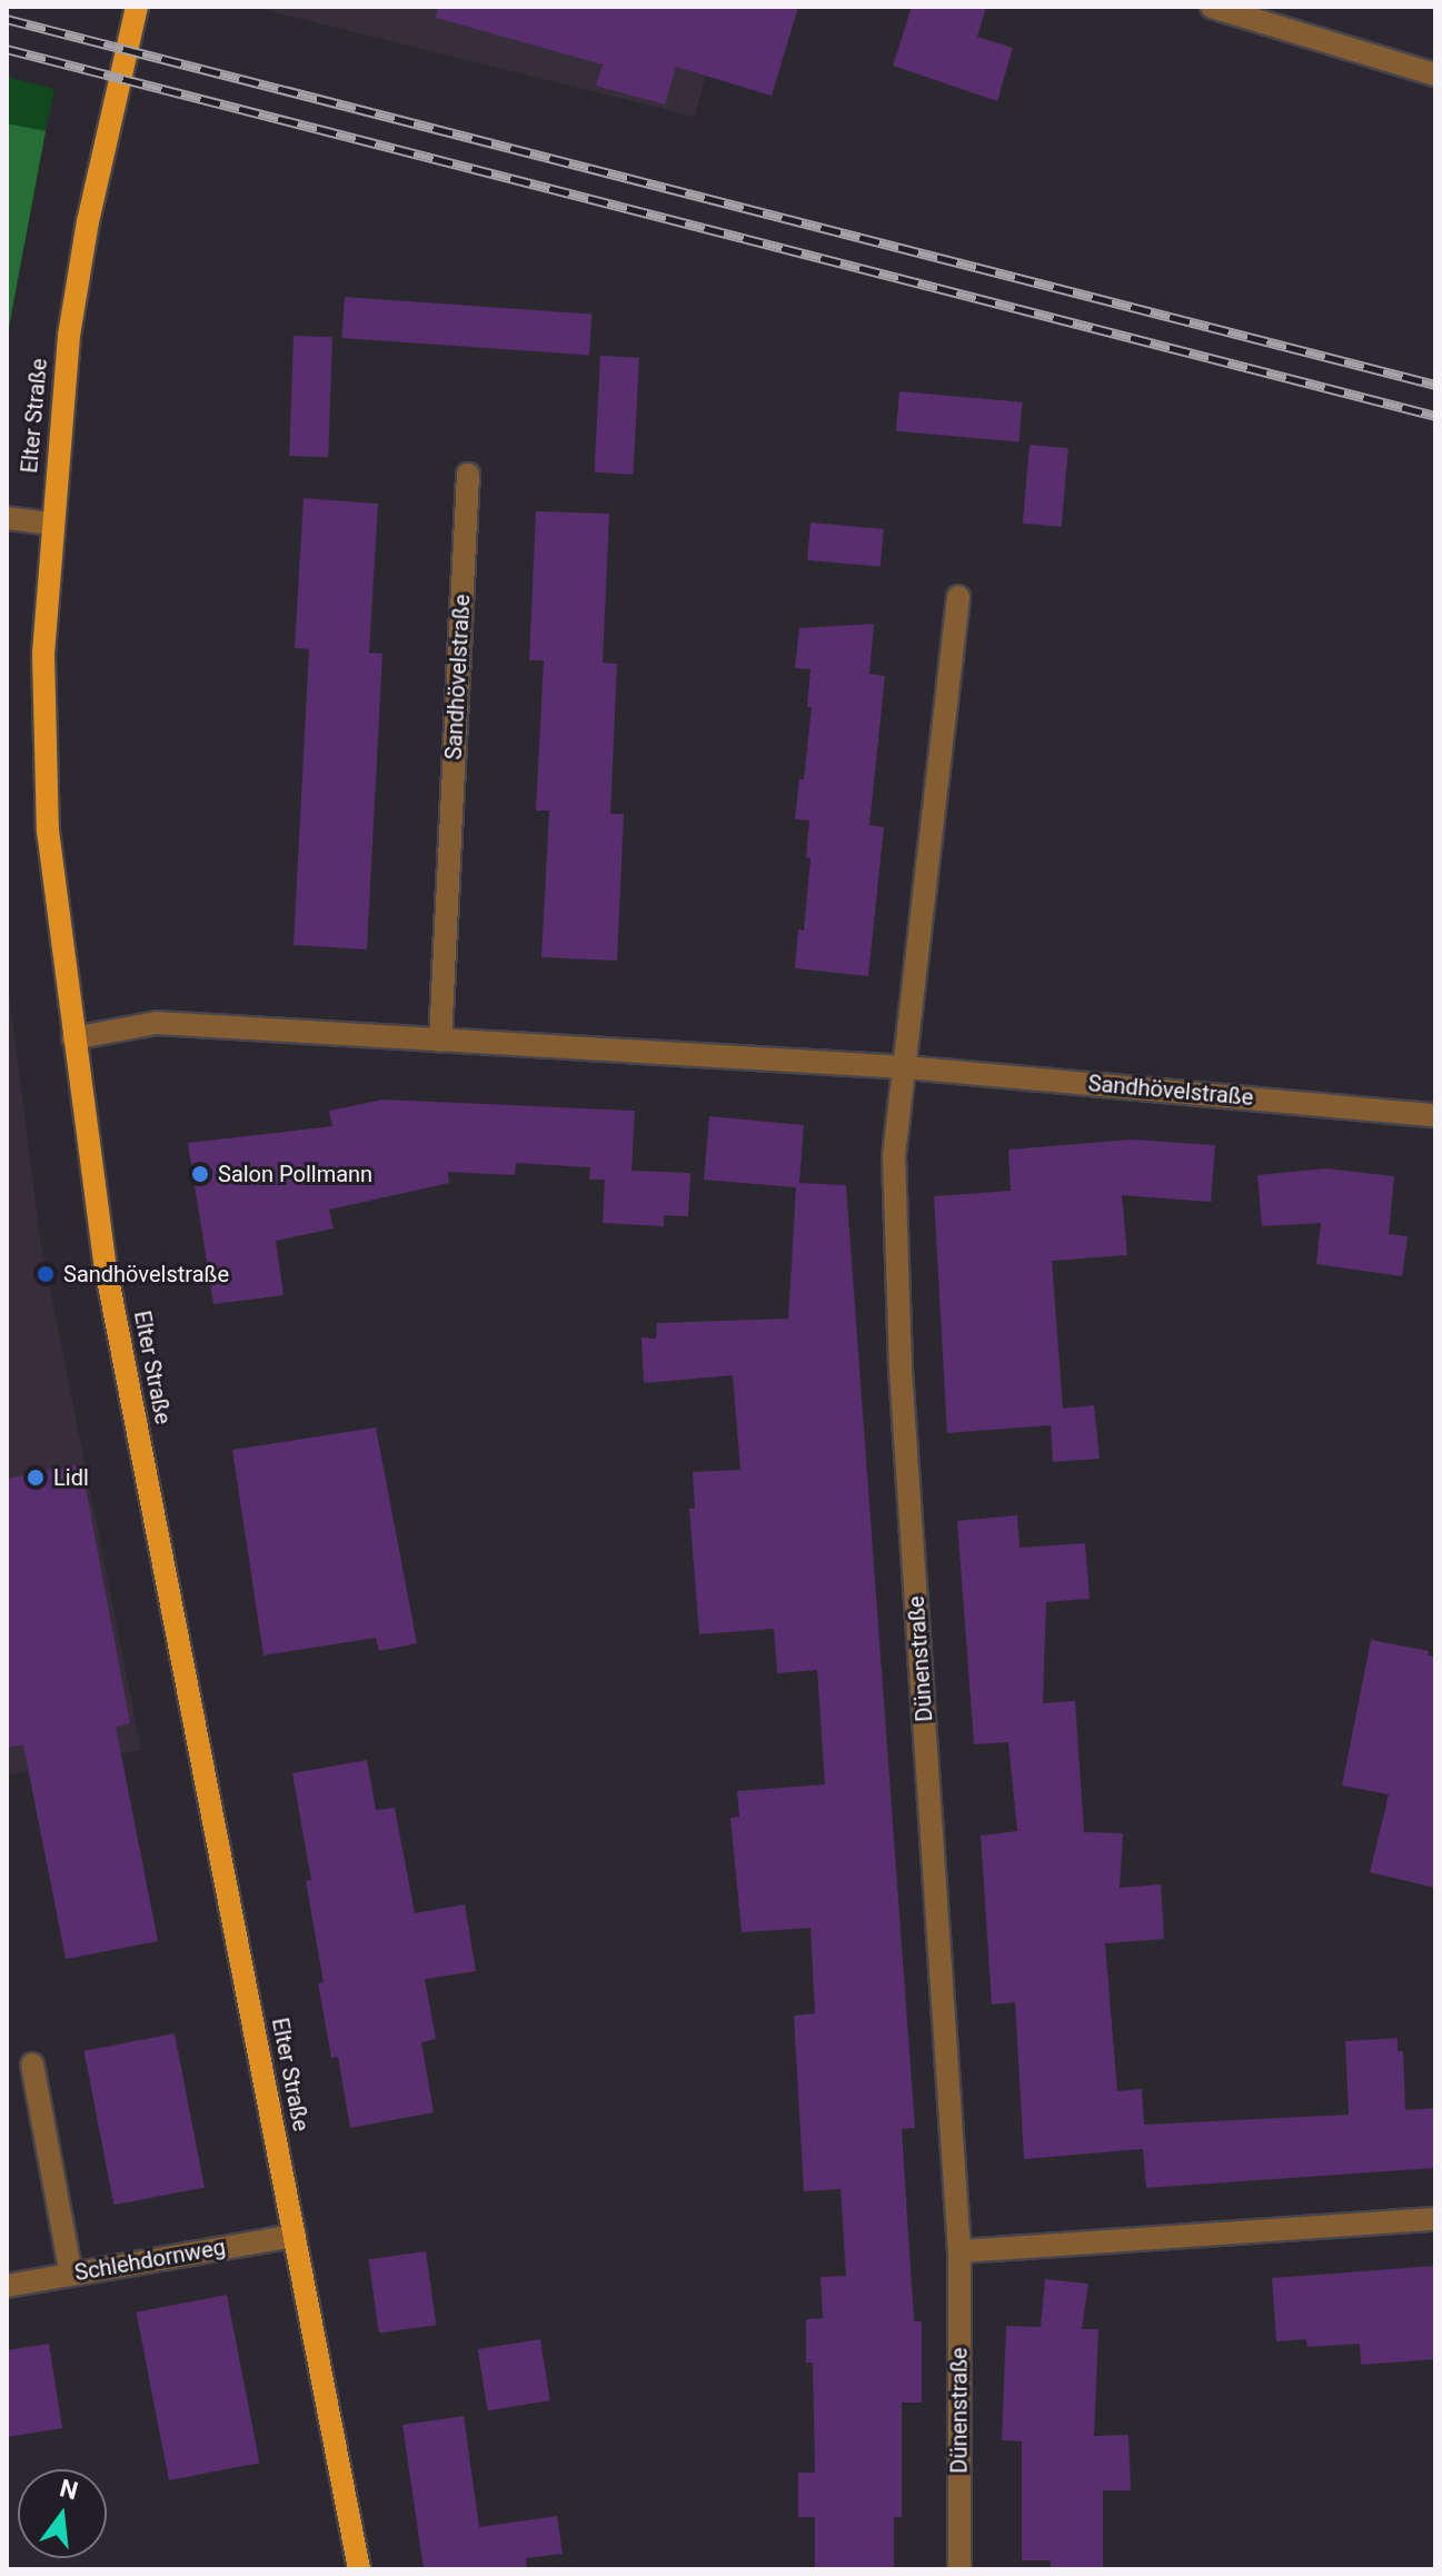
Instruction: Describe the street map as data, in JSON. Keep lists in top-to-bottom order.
{
  "streets": {
    "main road": ["Elter Straße"],
    "street": ["Sandhövelstraße", "Dünenstraße", "Schlehdornweg"]
  },
  "crossings": [
    ["Elter Straße", "Sandhövelstraße"],
    ["Elter Straße", "Schlehdornweg"],
    ["Sandhövelstraße", "Dünenstraße"]
  ],
  "places": ["Salon Pollmann", "Sandhövelstraße", "Lidl"],
  "north": "top"
}
